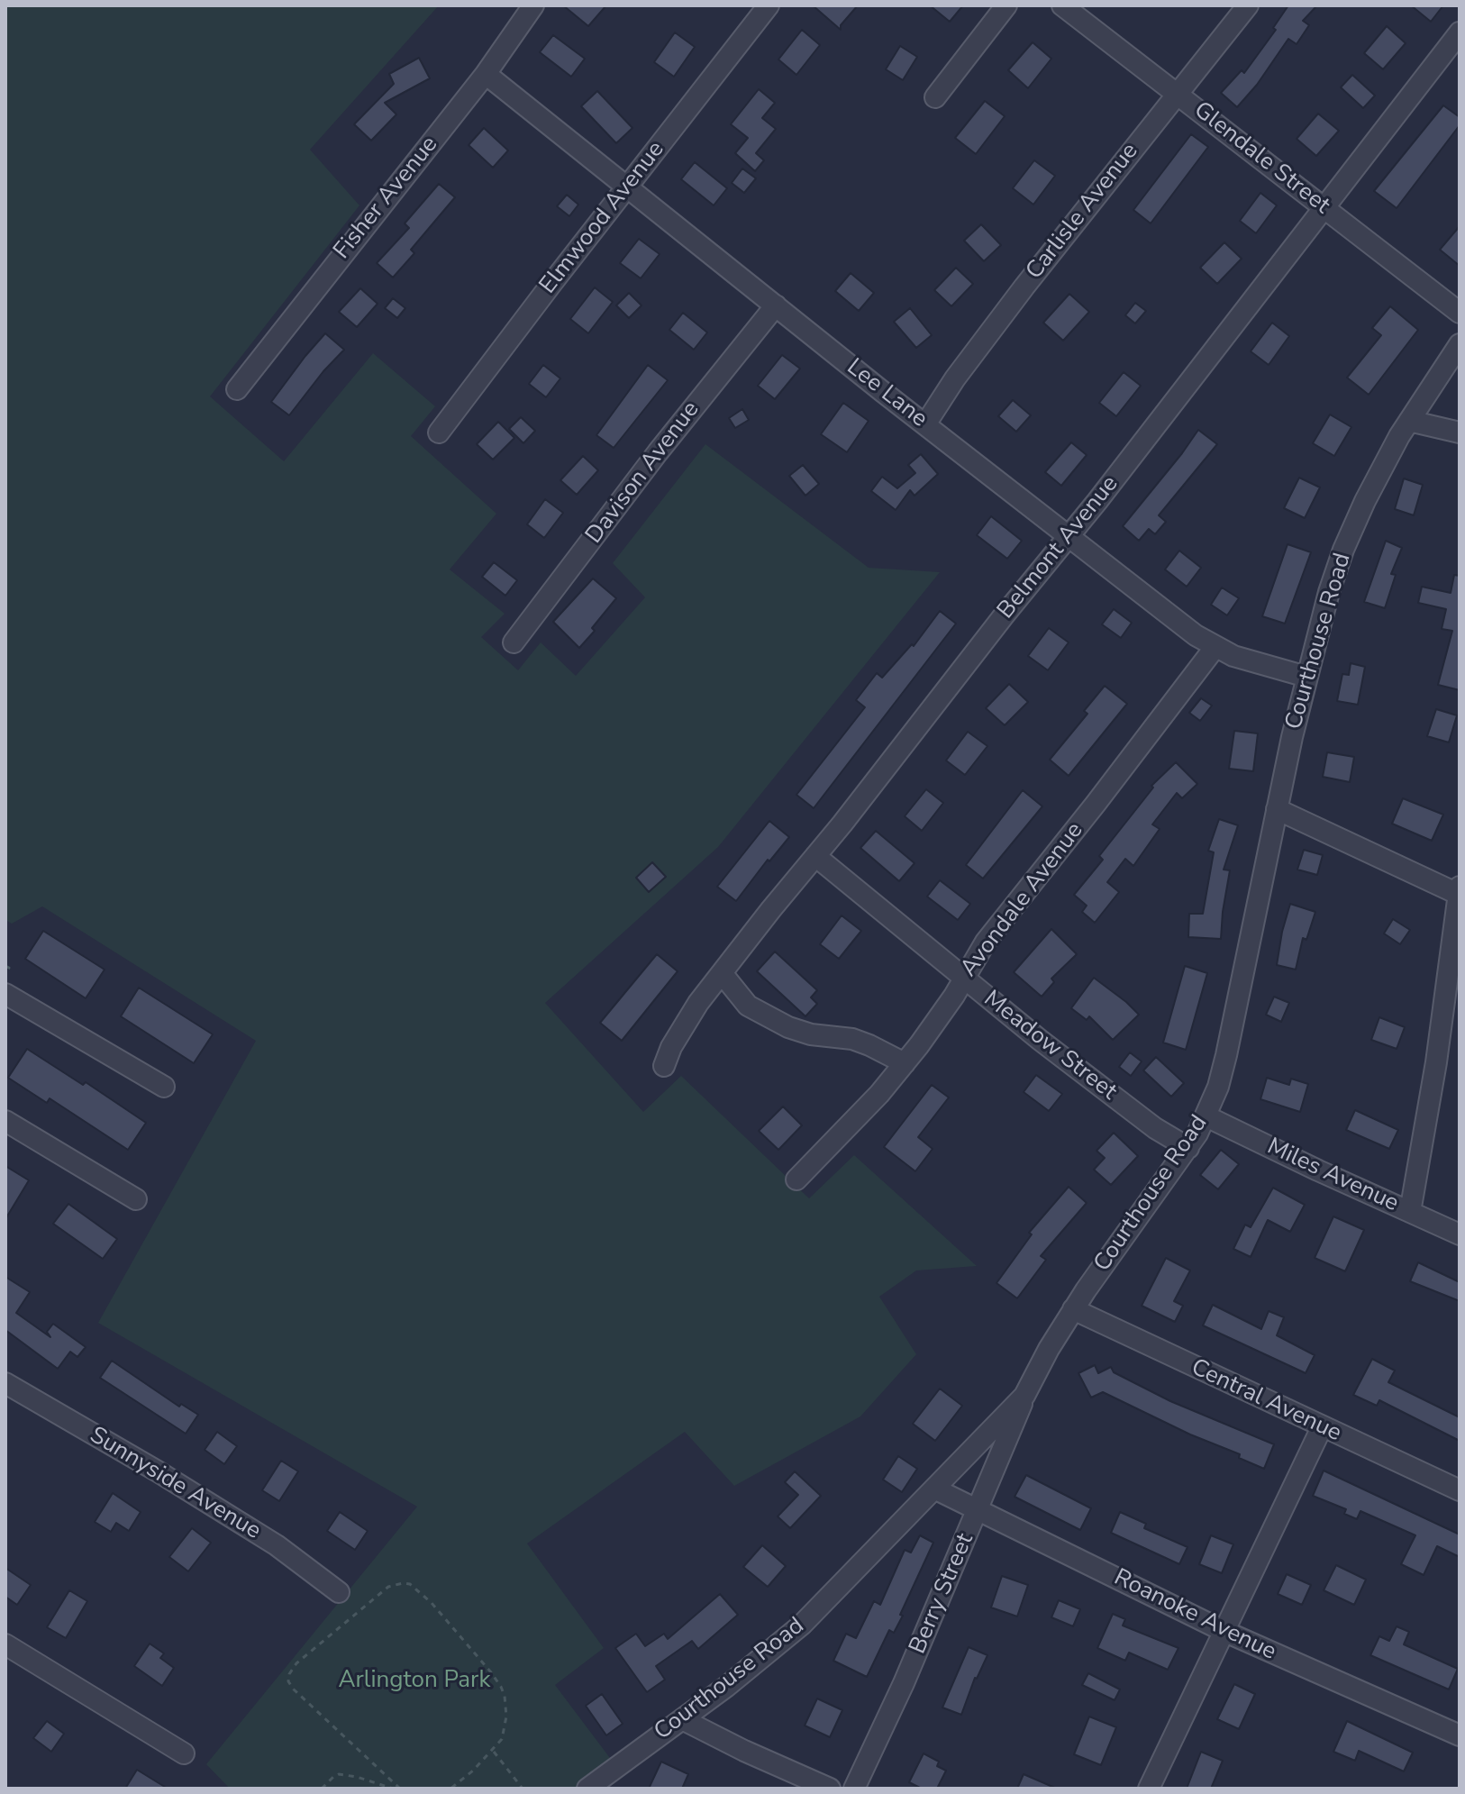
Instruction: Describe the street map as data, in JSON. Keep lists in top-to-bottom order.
{
  "streets": {
    "street": [
      "Glendale Street",
      "Fisher Avenue",
      "Carlisle Avenue",
      "Elmwood Avenue",
      "Lee Lane",
      "Davison Avenue",
      "Belmont Avenue",
      "Courthouse Road",
      "Avondale Avenue",
      "Meadow Street",
      "Miles Avenue",
      "Central Avenue",
      "Sunnyside Avenue",
      "Berry Street",
      "Roanoke Avenue"
    ]
  },
  "crossings": [
    ["Glendale Street", "Carlisle Avenue"],
    ["Glendale Street", "Belmont Avenue"],
    ["Fisher Avenue", "Lee Lane"],
    ["Carlisle Avenue", "Lee Lane"],
    ["Elmwood Avenue", "Lee Lane"],
    ["Lee Lane", "Davison Avenue"],
    ["Lee Lane", "Belmont Avenue"],
    ["Lee Lane", "Courthouse Road"],
    ["Lee Lane", "Avondale Avenue"],
    ["Belmont Avenue", "Meadow Street"],
    ["Courthouse Road", "Meadow Street"],
    ["Courthouse Road", "Miles Avenue"],
    ["Courthouse Road", "Central Avenue"],
    ["Courthouse Road", "Berry Street"],
    ["Courthouse Road", "Roanoke Avenue"],
    ["Avondale Avenue", "Meadow Street"],
    ["Berry Street", "Roanoke Avenue"]
  ],
  "parks": ["Arlington Park"]
}
